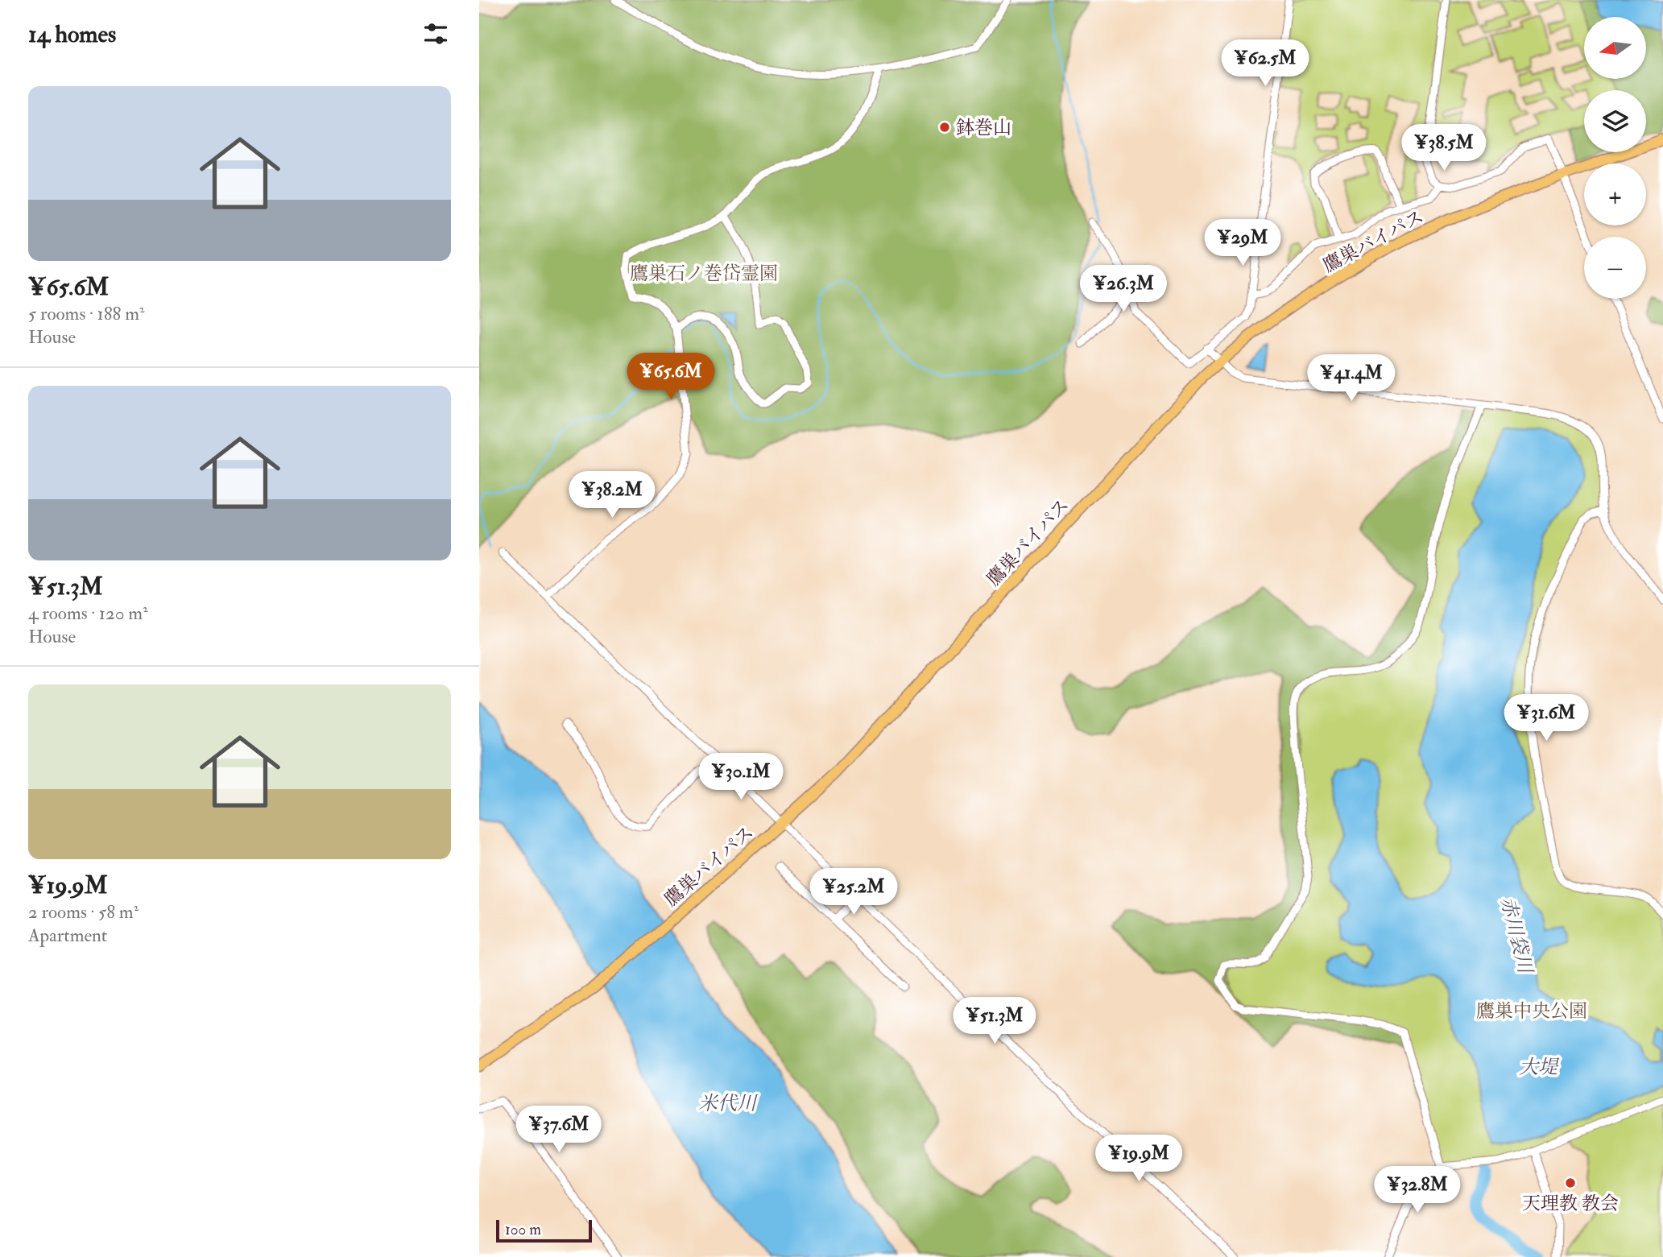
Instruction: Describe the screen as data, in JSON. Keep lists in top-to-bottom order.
{
  "streets": {
    "highway": ["鷹巣バイパス"]
  },
  "water": ["赤川袋川", "大堤", "米代川"],
  "parks": ["鷹巣石ノ巻岱霊園", "鷹巣中央公園"],
  "places": ["鉢巻山", "天理教 教会"],
  "scale_bar": "100 m",
  "north": "left",
  "page": {
    "heading": "14 homes",
    "map_buttons": ["+", "−"],
    "price": [
      "¥62.5M",
      "¥38.5M",
      "¥29M",
      "¥26.3M",
      "¥65.6M",
      "¥41.4M",
      "¥38.2M",
      "¥31.6M",
      "¥30.1M",
      "¥25.2M",
      "¥51.3M",
      "¥37.6M",
      "¥19.9M",
      "¥32.8M"
    ],
    "list": [
      {
        "name": "¥65.6M",
        "note": "5 rooms · 188 m² · House"
      },
      {
        "name": "¥51.3M",
        "note": "4 rooms · 120 m² · House"
      },
      {
        "name": "¥19.9M",
        "note": "2 rooms · 58 m² · Apartment"
      }
    ],
    "scale": "100 m"
  }
}
